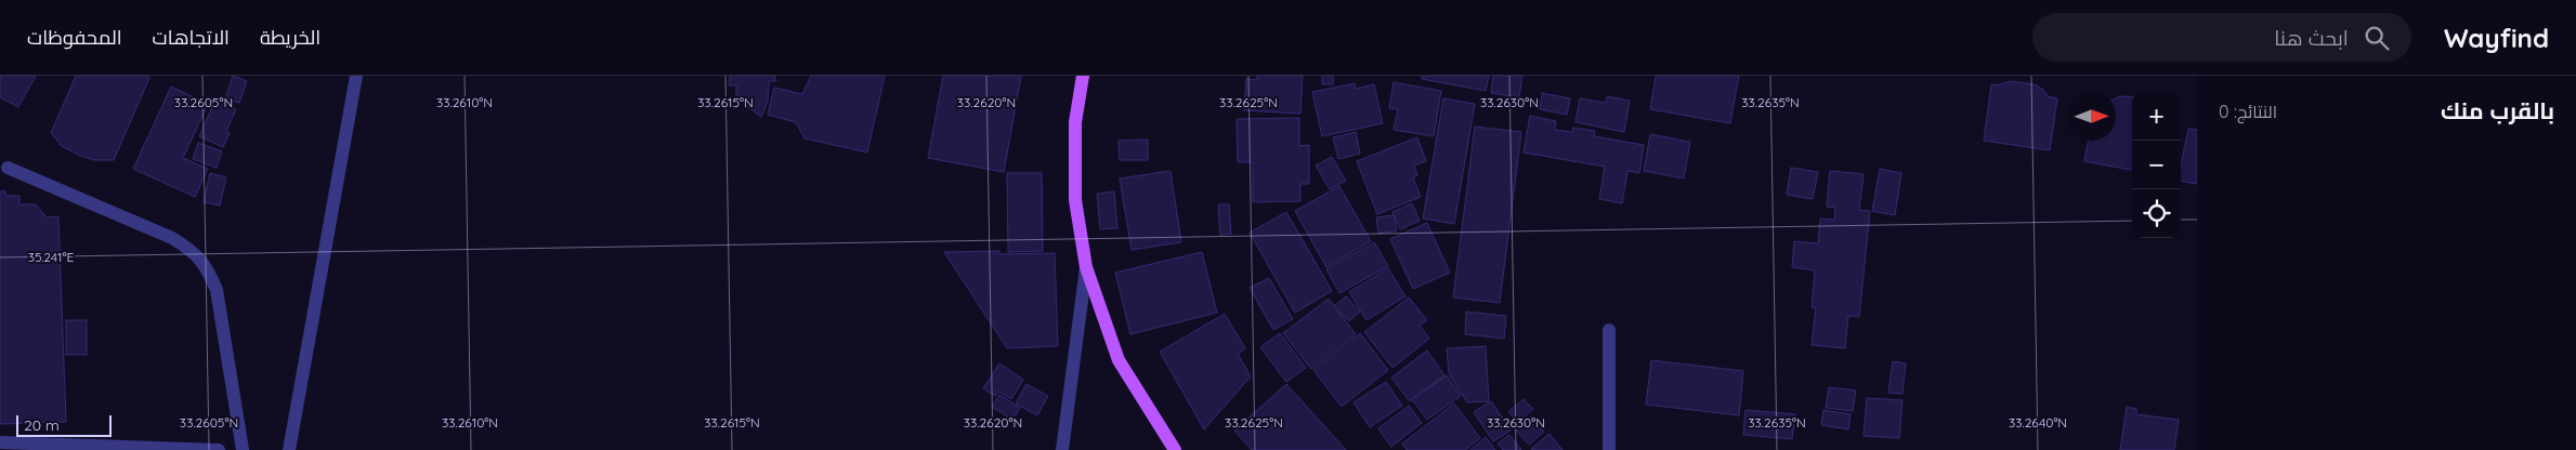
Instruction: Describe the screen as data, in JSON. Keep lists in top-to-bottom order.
{
  "scale_bar": "20 m",
  "north": "right",
  "page": {
    "header": "Wayfind",
    "search": "ابحث هنا",
    "nav": ["الخريطة", "الاتجاهات", "المحفوظات"],
    "heading": ["بالقرب منك", "النتائج: 0"],
    "map_buttons": ["+", "−"],
    "scale": "20 m"
  },
  "coordinates": [
    "33.2605°N",
    "33.2610°N",
    "33.2615°N",
    "33.2620°N",
    "33.2625°N",
    "33.2630°N",
    "33.2635°N",
    "35.241°E",
    "33.2640°N"
  ]
}
